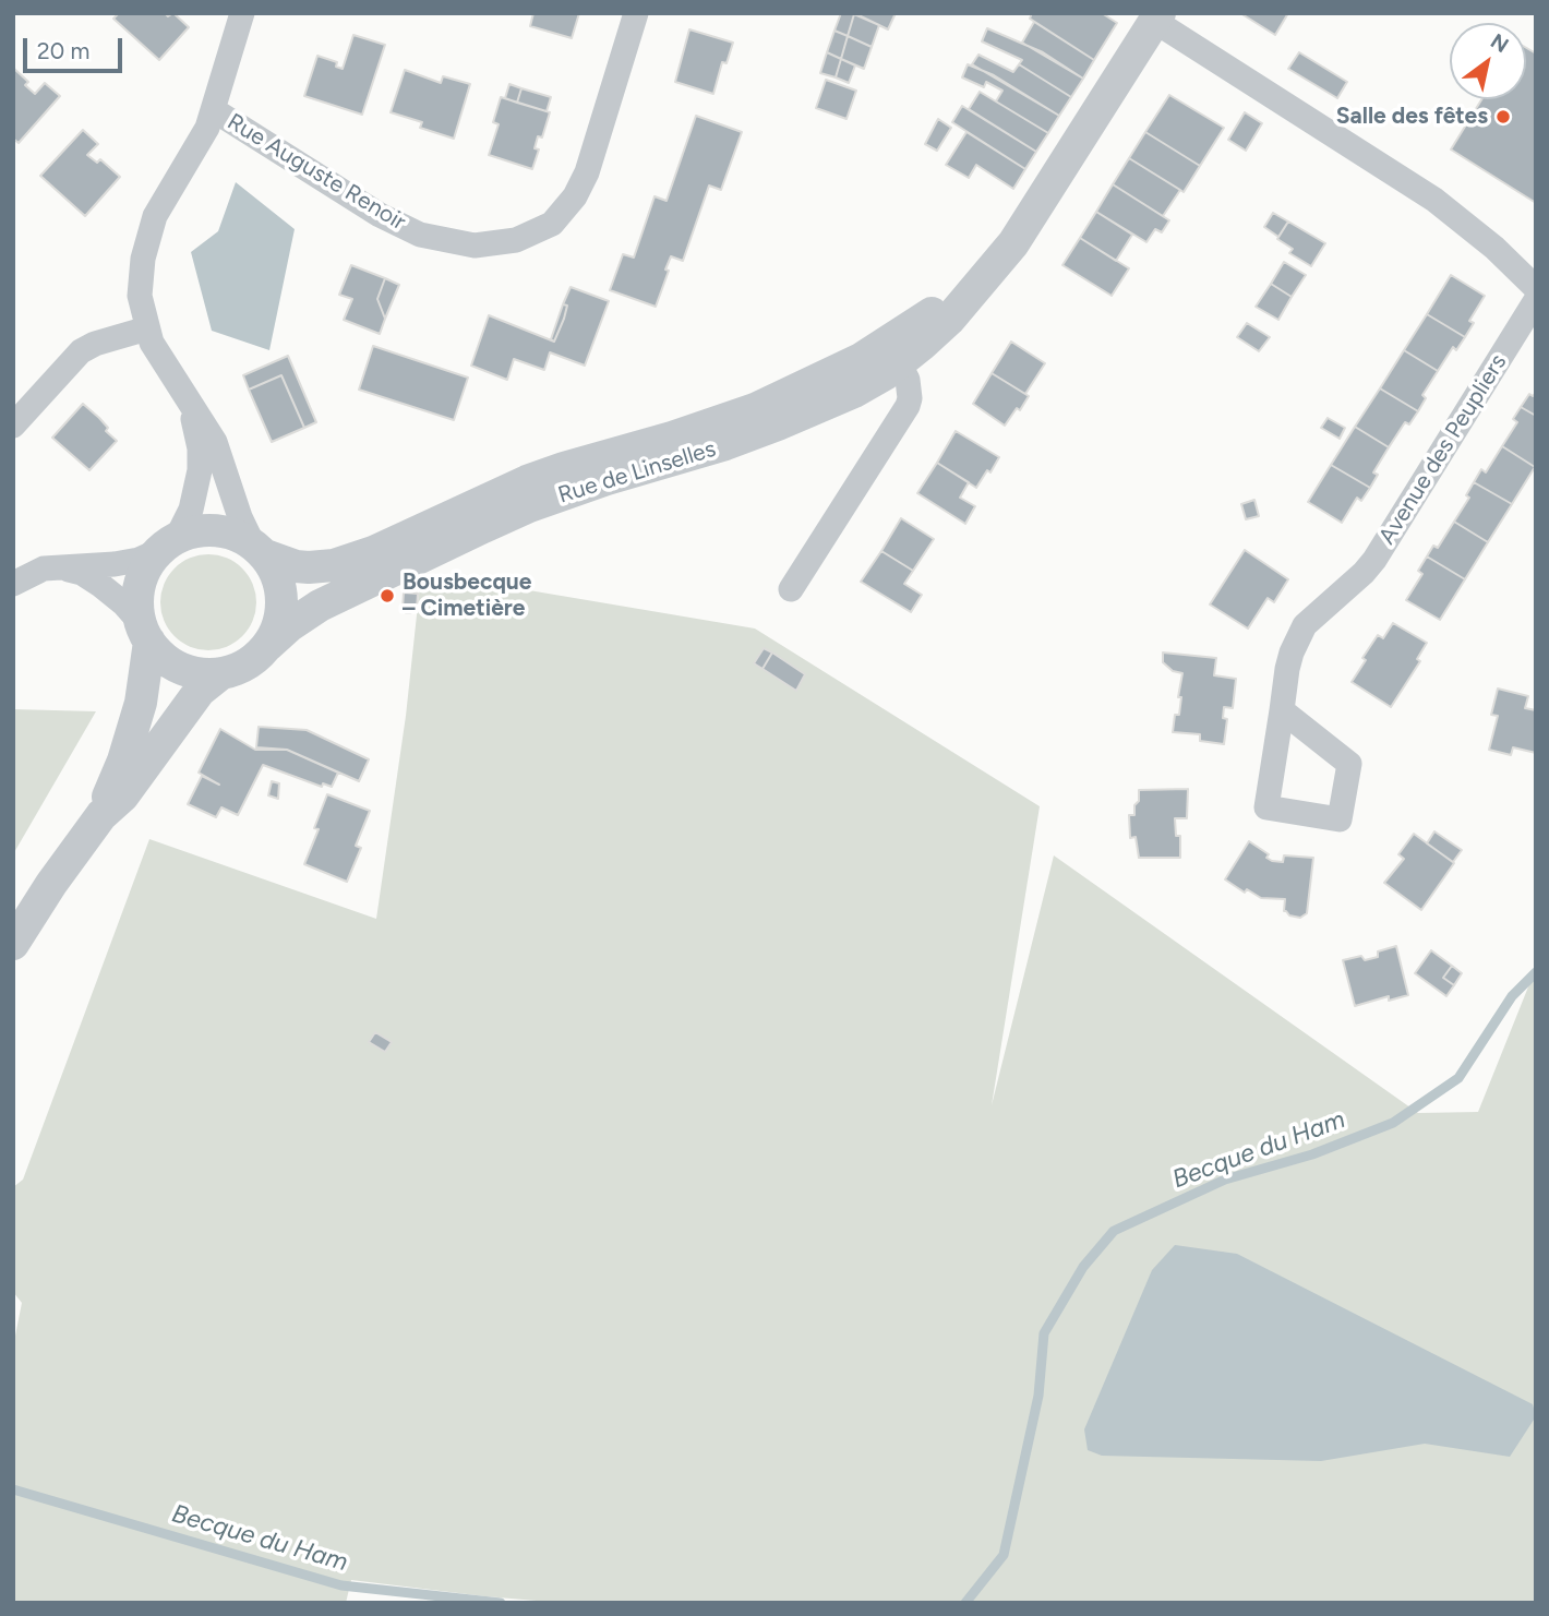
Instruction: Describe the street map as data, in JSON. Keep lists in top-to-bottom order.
{
  "streets": {
    "street": ["Rue Auguste Renoir", "Avenue des Peupliers", "Rue de Linselles"]
  },
  "water": ["Becque du Ham"],
  "places": ["Salle des fêtes", "Bousbecque – Cimetière"],
  "scale_bar": "20 m",
  "north": "top right"
}
